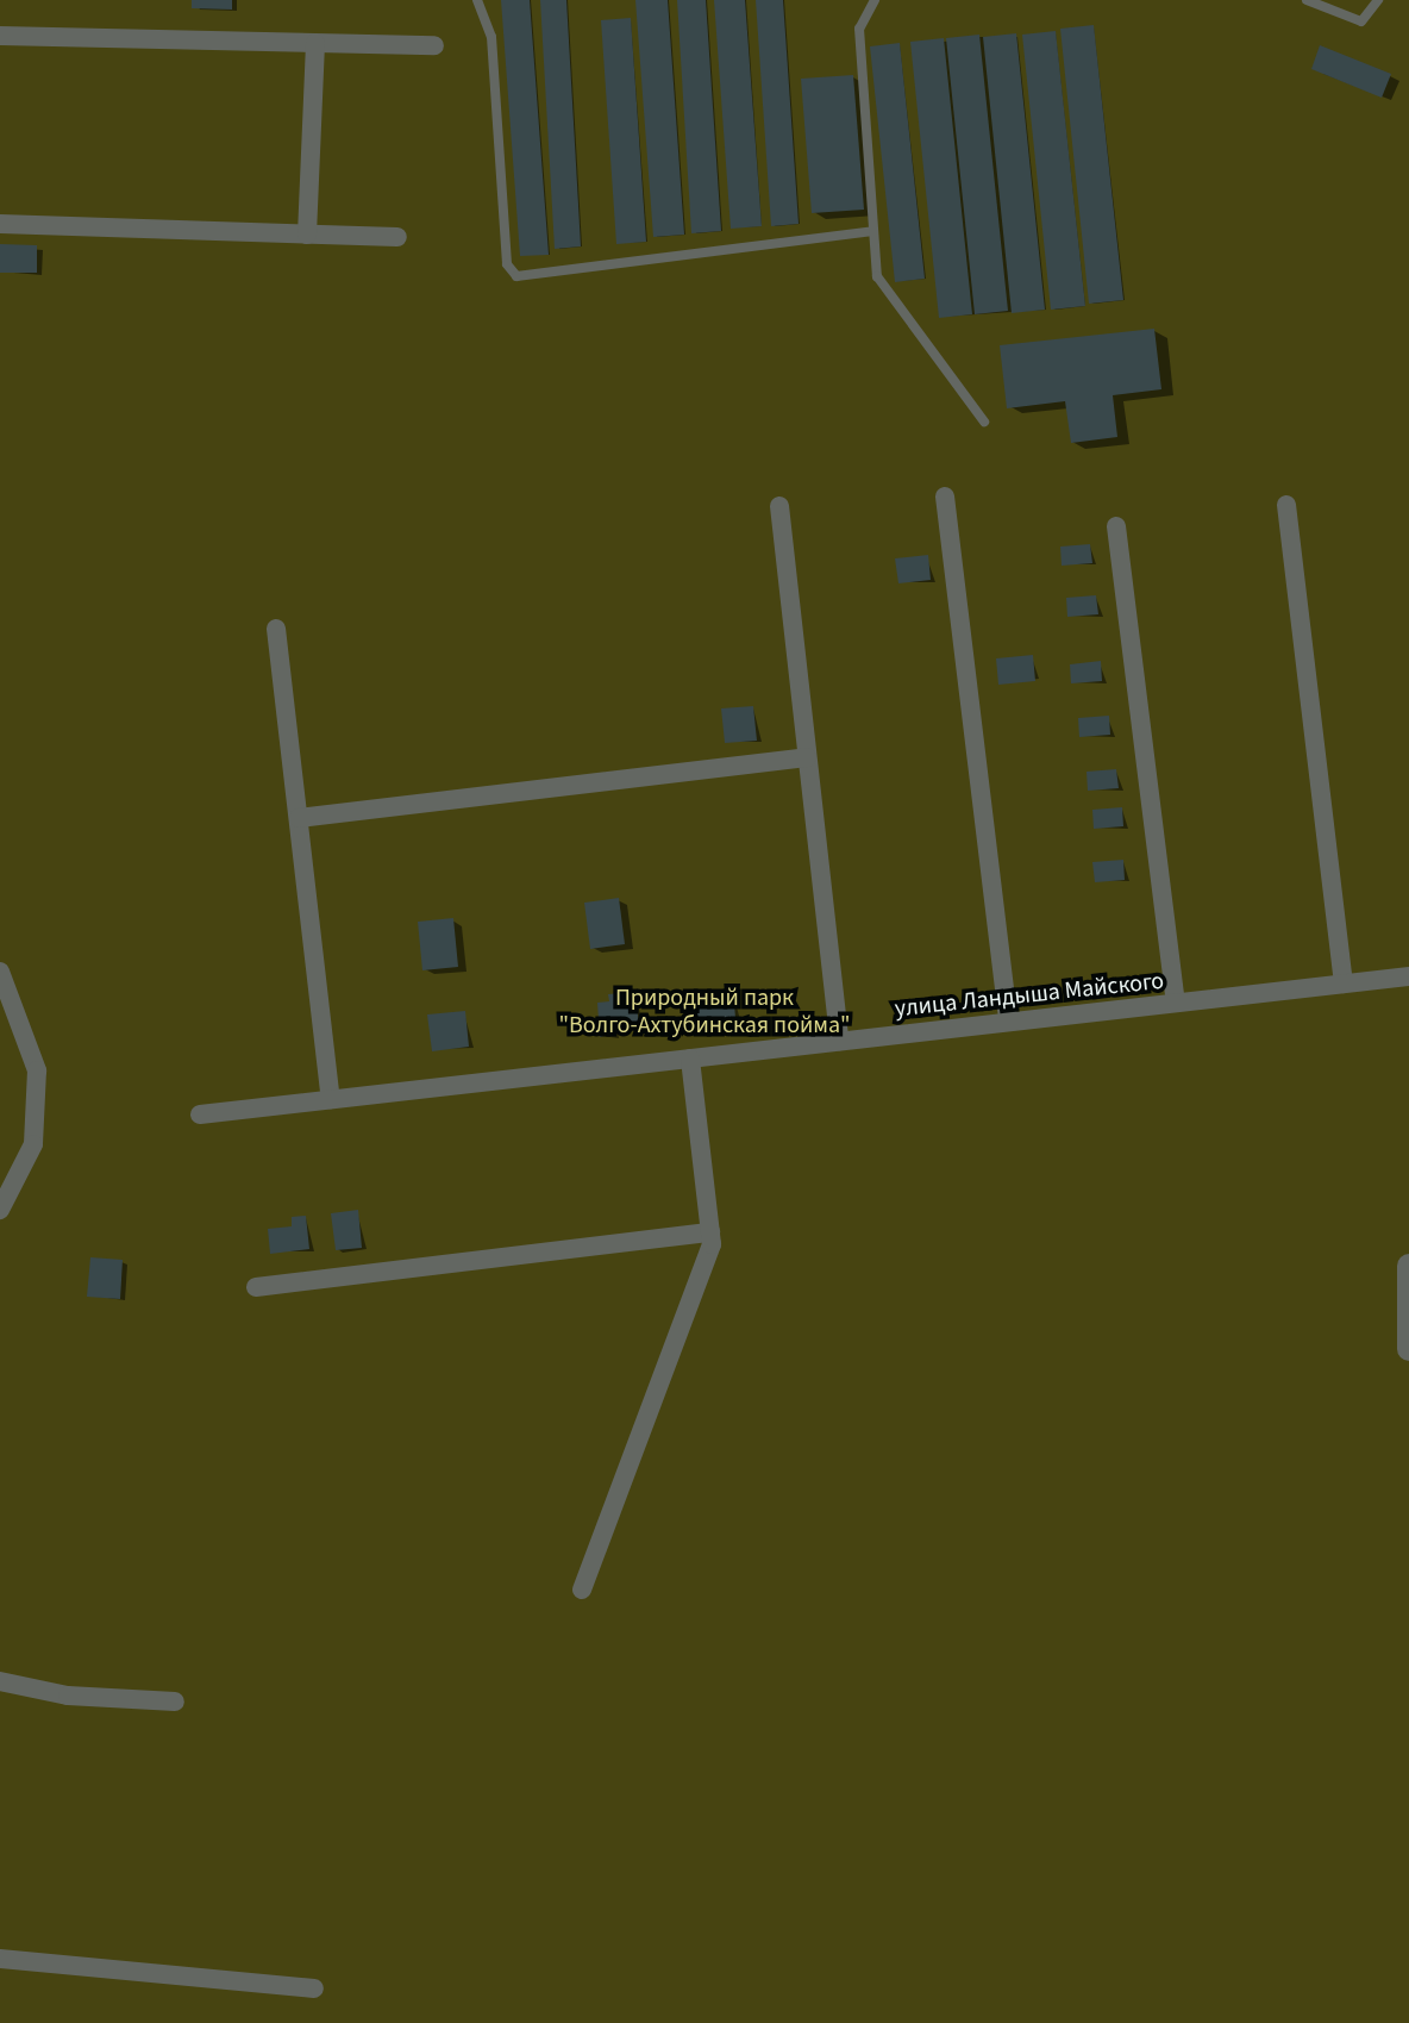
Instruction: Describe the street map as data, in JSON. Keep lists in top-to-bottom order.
{
  "streets": {
    "street": ["улица Ландыша Майского"]
  },
  "parks": ["Природный парк \"Волго-Ахтубинская пойма\""]
}
